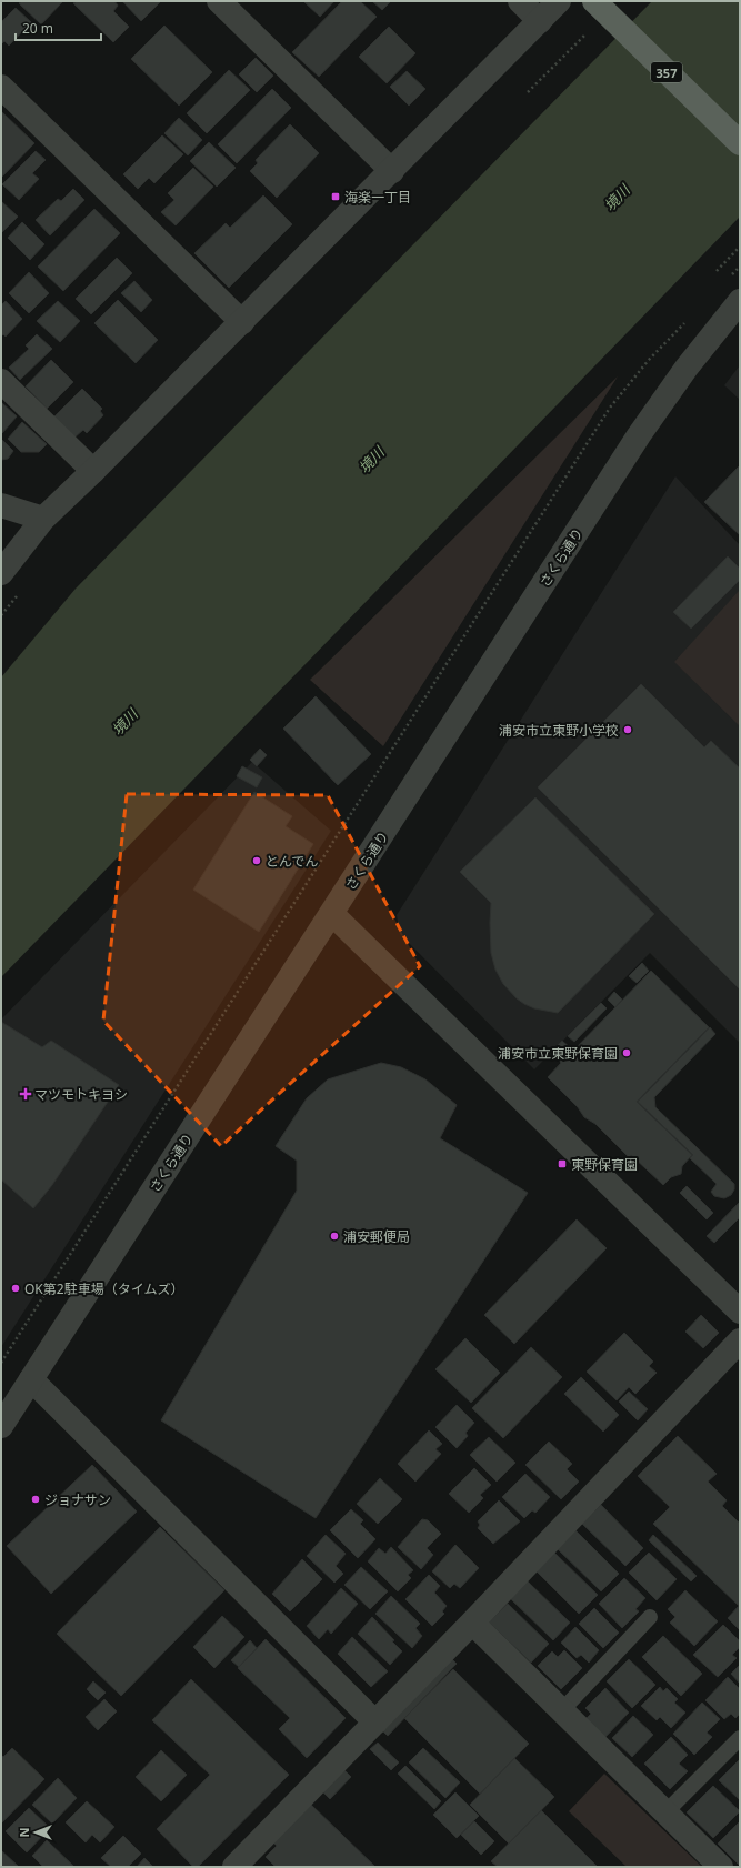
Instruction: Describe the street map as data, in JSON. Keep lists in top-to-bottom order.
{
  "streets": {
    "highway": ["357"],
    "street": ["さくら通り"]
  },
  "water": ["境川"],
  "places": {
    "transit": ["海楽一丁目", "東野保育園"],
    "other": [
      "浦安市立東野小学校",
      "とんでん",
      "浦安市立東野保育園",
      "浦安郵便局",
      "OK第2駐車場（タイムズ）",
      "ジョナサン"
    ],
    "health": ["マツモトキヨシ"]
  },
  "scale_bar": "20 m",
  "north": "left"
}
